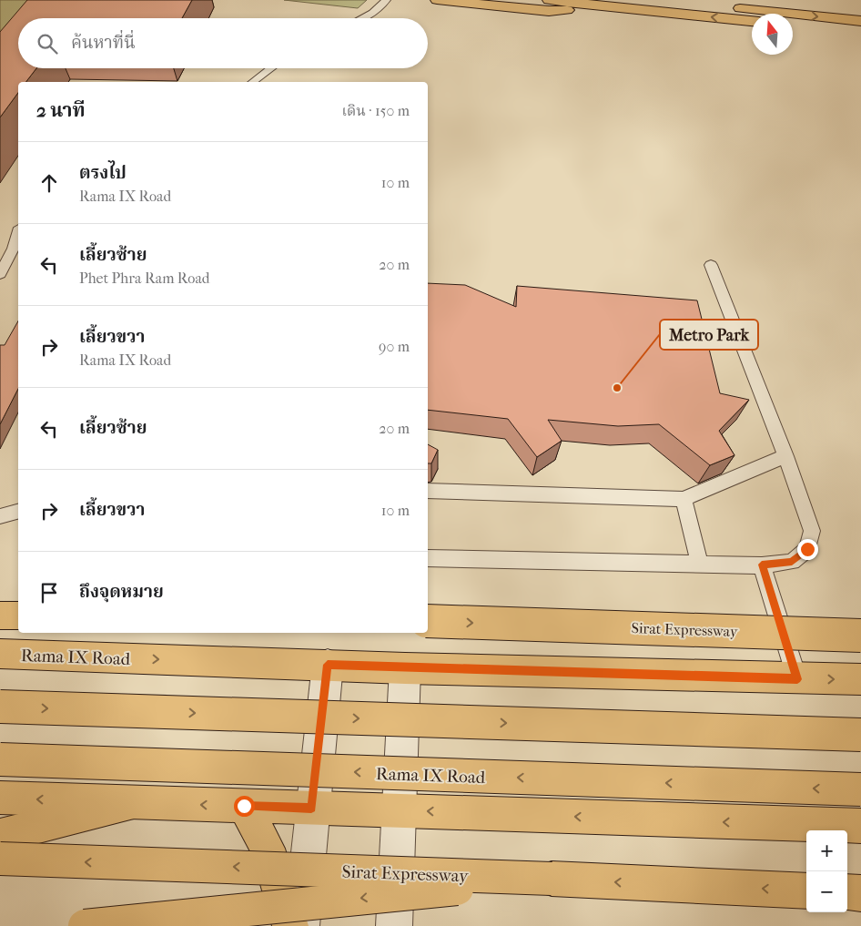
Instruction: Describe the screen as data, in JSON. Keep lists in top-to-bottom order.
{
  "streets": {
    "main road": ["Sirat Expressway", "Rama IX Road"]
  },
  "places": ["Metro Park"],
  "north": "top",
  "page": {
    "search": "ค้นหาที่นี่",
    "heading": ["2 นาที", "เดิน · 150 m"],
    "list": [
      ["ตรงไป", "Rama IX Road", "10 m"],
      ["เลี้ยวซ้าย", "Phet Phra Ram Road", "20 m"],
      ["เลี้ยวขวา", "Rama IX Road", "90 m"],
      ["เลี้ยวซ้าย", "20 m"],
      ["เลี้ยวขวา", "10 m"],
      "ถึงจุดหมาย"
    ],
    "map_buttons": ["+", "−"]
  }
}
